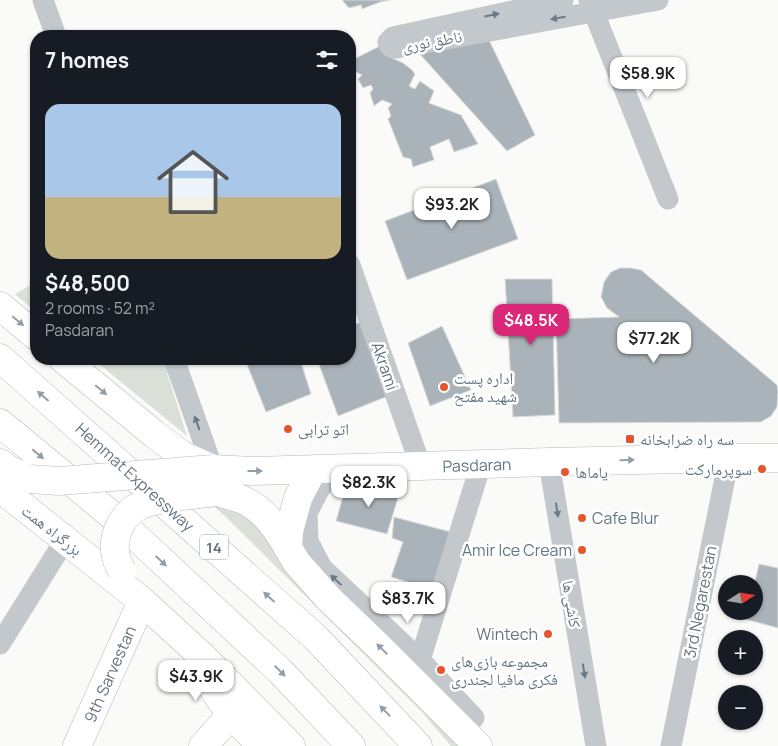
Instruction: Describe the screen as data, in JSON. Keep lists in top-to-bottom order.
{
  "streets": {
    "main road": [
      "Pasdaran",
      "Hemmat Expressway",
      "بزرگراه همت",
      "14",
      "9th Sarvestan"
    ],
    "street": [
      "ناطق نوری",
      "Akrami",
      "3rd Negarestan",
      "کاشی ها"
    ]
  },
  "crossings": [
    ["Akrami", "Pasdaran"],
    ["Pasdaran", "3rd Negarestan"],
    ["Pasdaran", "کاشی ها"]
  ],
  "one_way": ["کاشی ها"],
  "places": {
    "other": [
      "اداره پست شهید مفتح",
      "اتو ترابی",
      "سوپرمارکت",
      "یاماها",
      "Cafe Blur",
      "Amir Ice Cream",
      "Wintech",
      "مجموعه بازی‌های فکری مافیا لجندری"
    ],
    "transit": ["سه راه ضرابخانه"]
  },
  "north": "right",
  "page": {
    "heading": "7 homes",
    "price": [
      "$58.9K",
      "$93.2K",
      "$48.5K",
      "$77.2K",
      "$82.3K",
      "$83.7K",
      "$43.9K"
    ],
    "list": [
      {
        "name": "$48,500",
        "note": "2 rooms · 52 m² · Pasdaran"
      }
    ],
    "map_buttons": ["+", "−"]
  }
}
